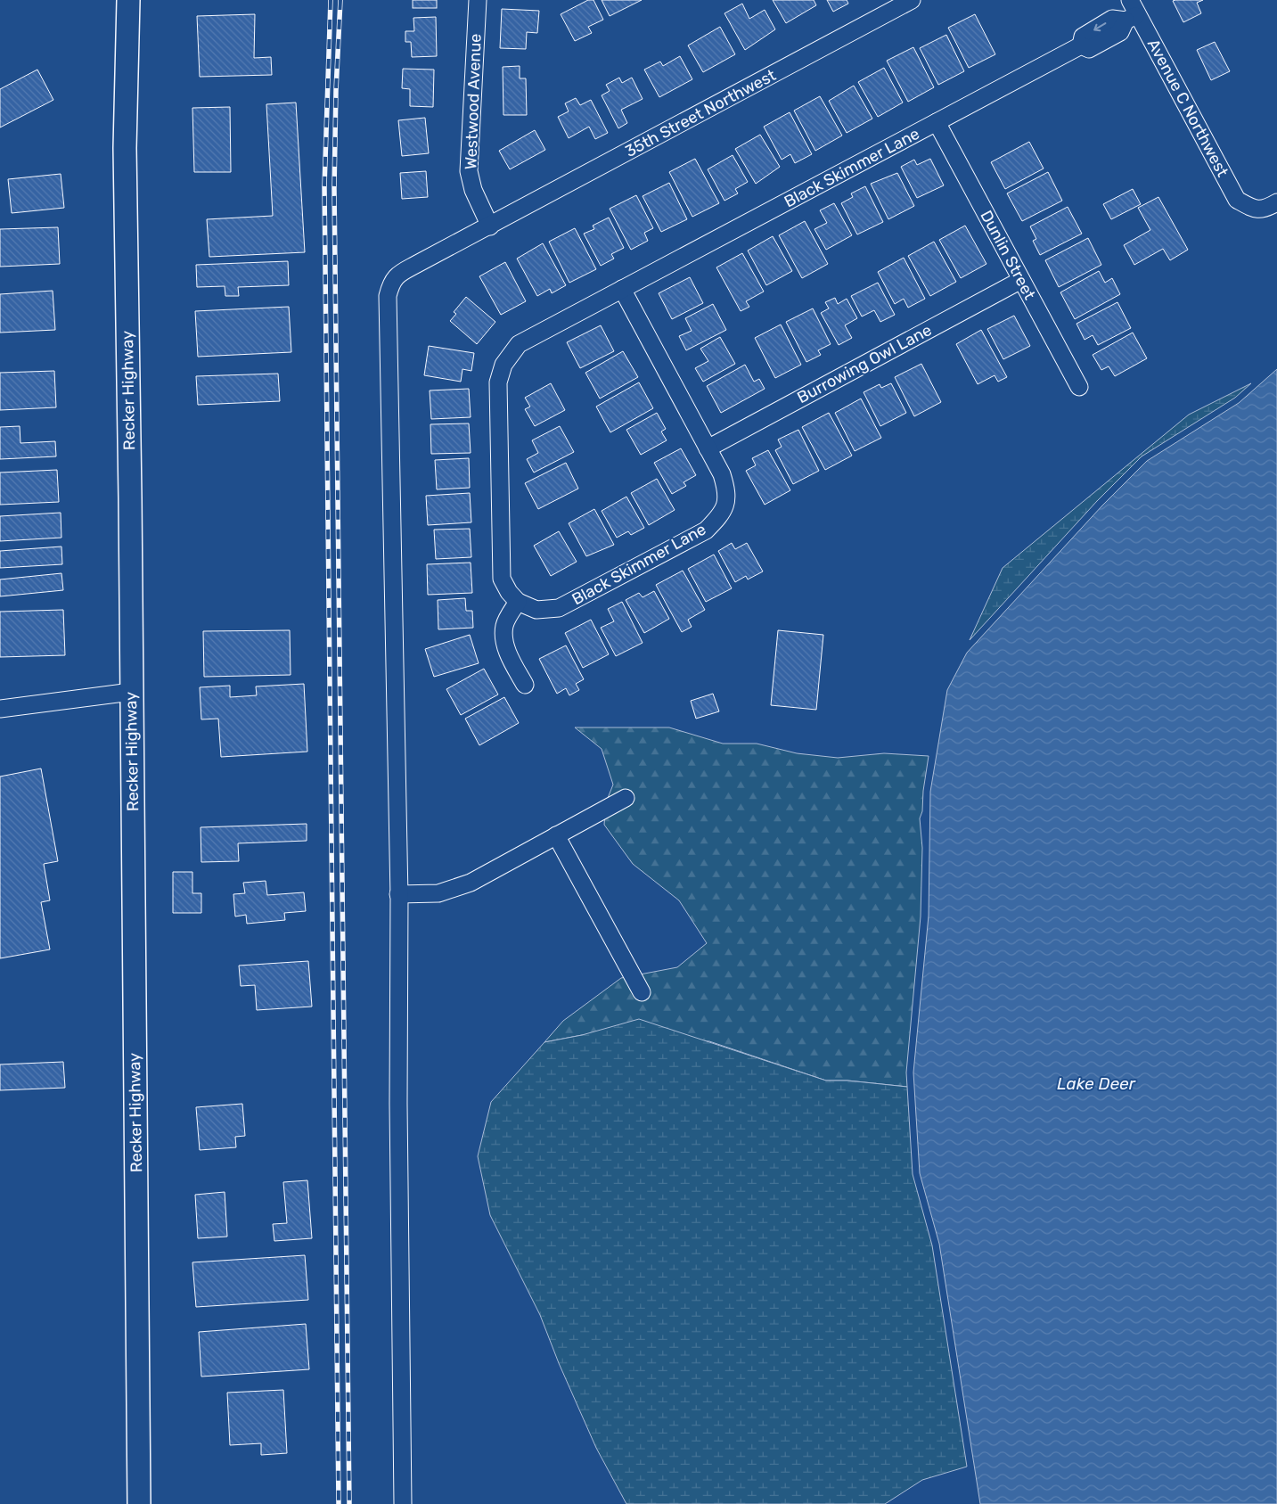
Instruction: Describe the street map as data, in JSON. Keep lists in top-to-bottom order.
{
  "streets": {
    "main road": ["Recker Highway"],
    "street": [
      "Westwood Avenue",
      "Avenue C Northwest",
      "35th Street Northwest",
      "Black Skimmer Lane",
      "Dunlin Street",
      "Burrowing Owl Lane"
    ]
  },
  "crossings": [
    ["Westwood Avenue", "35th Street Northwest"],
    ["Avenue C Northwest", "Black Skimmer Lane"],
    ["Black Skimmer Lane", "Dunlin Street"],
    ["Black Skimmer Lane", "Burrowing Owl Lane"],
    ["Dunlin Street", "Burrowing Owl Lane"]
  ],
  "water": ["Lake Deer"]
}
